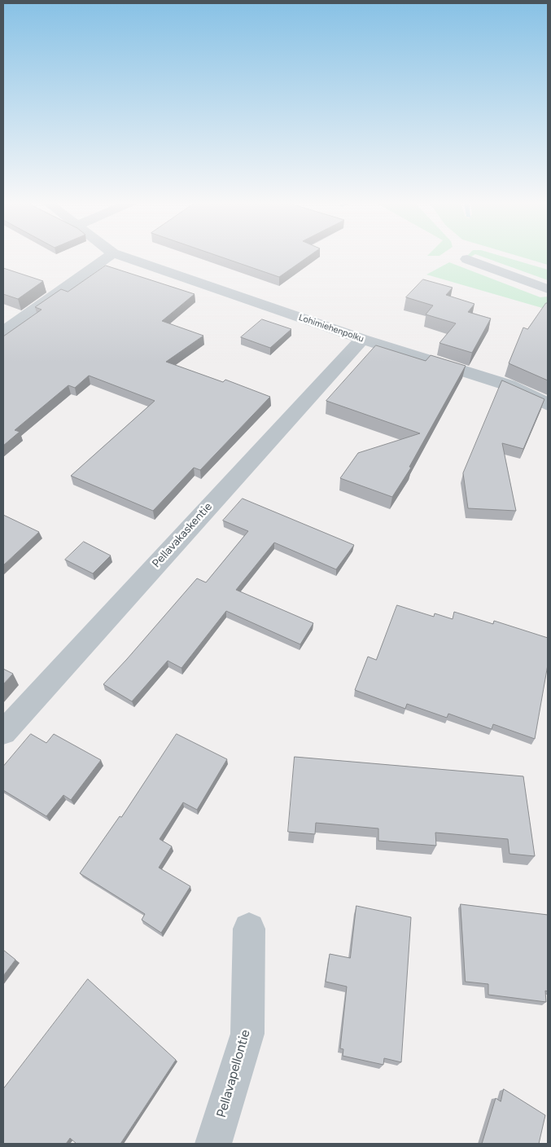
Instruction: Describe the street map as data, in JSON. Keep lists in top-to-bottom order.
{
  "streets": {
    "street": ["Lohimiehenpolku", "Pellavakaskentie", "Pellavapellontie"]
  },
  "crossings": [
    ["Lohimiehenpolku", "Pellavakaskentie"]
  ]
}
